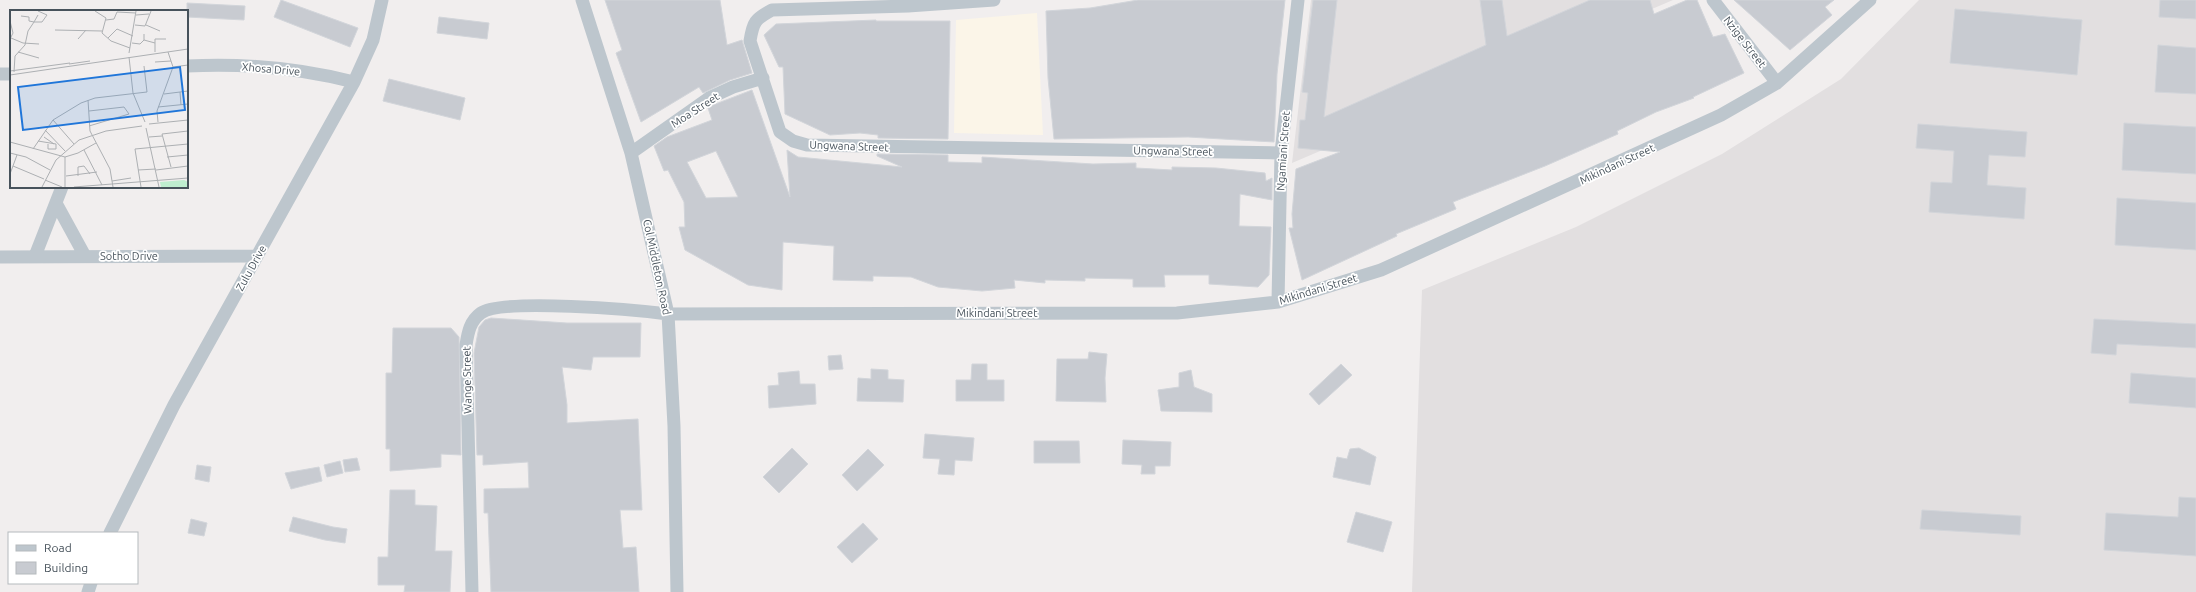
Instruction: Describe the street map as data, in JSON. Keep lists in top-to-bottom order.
{
  "streets": {
    "street": [
      "Nzige Street",
      "Xhosa Drive",
      "Moa Street",
      "Ungwana Street",
      "Ngamiani Street",
      "Mikindani Street",
      "Sotho Drive",
      "Col Middleton Road",
      "Zulu Drive",
      "Wange Street"
    ]
  },
  "crossings": [
    ["Nzige Street", "Mikindani Street"],
    ["Xhosa Drive", "Zulu Drive"],
    ["Moa Street", "Ungwana Street"],
    ["Moa Street", "Col Middleton Road"],
    ["Ungwana Street", "Ngamiani Street"],
    ["Ngamiani Street", "Mikindani Street"],
    ["Mikindani Street", "Col Middleton Road"],
    ["Mikindani Street", "Wange Street"],
    ["Sotho Drive", "Zulu Drive"],
    ["Col Middleton Road", "Wange Street"]
  ],
  "legend": ["Road", "Building"]
}
